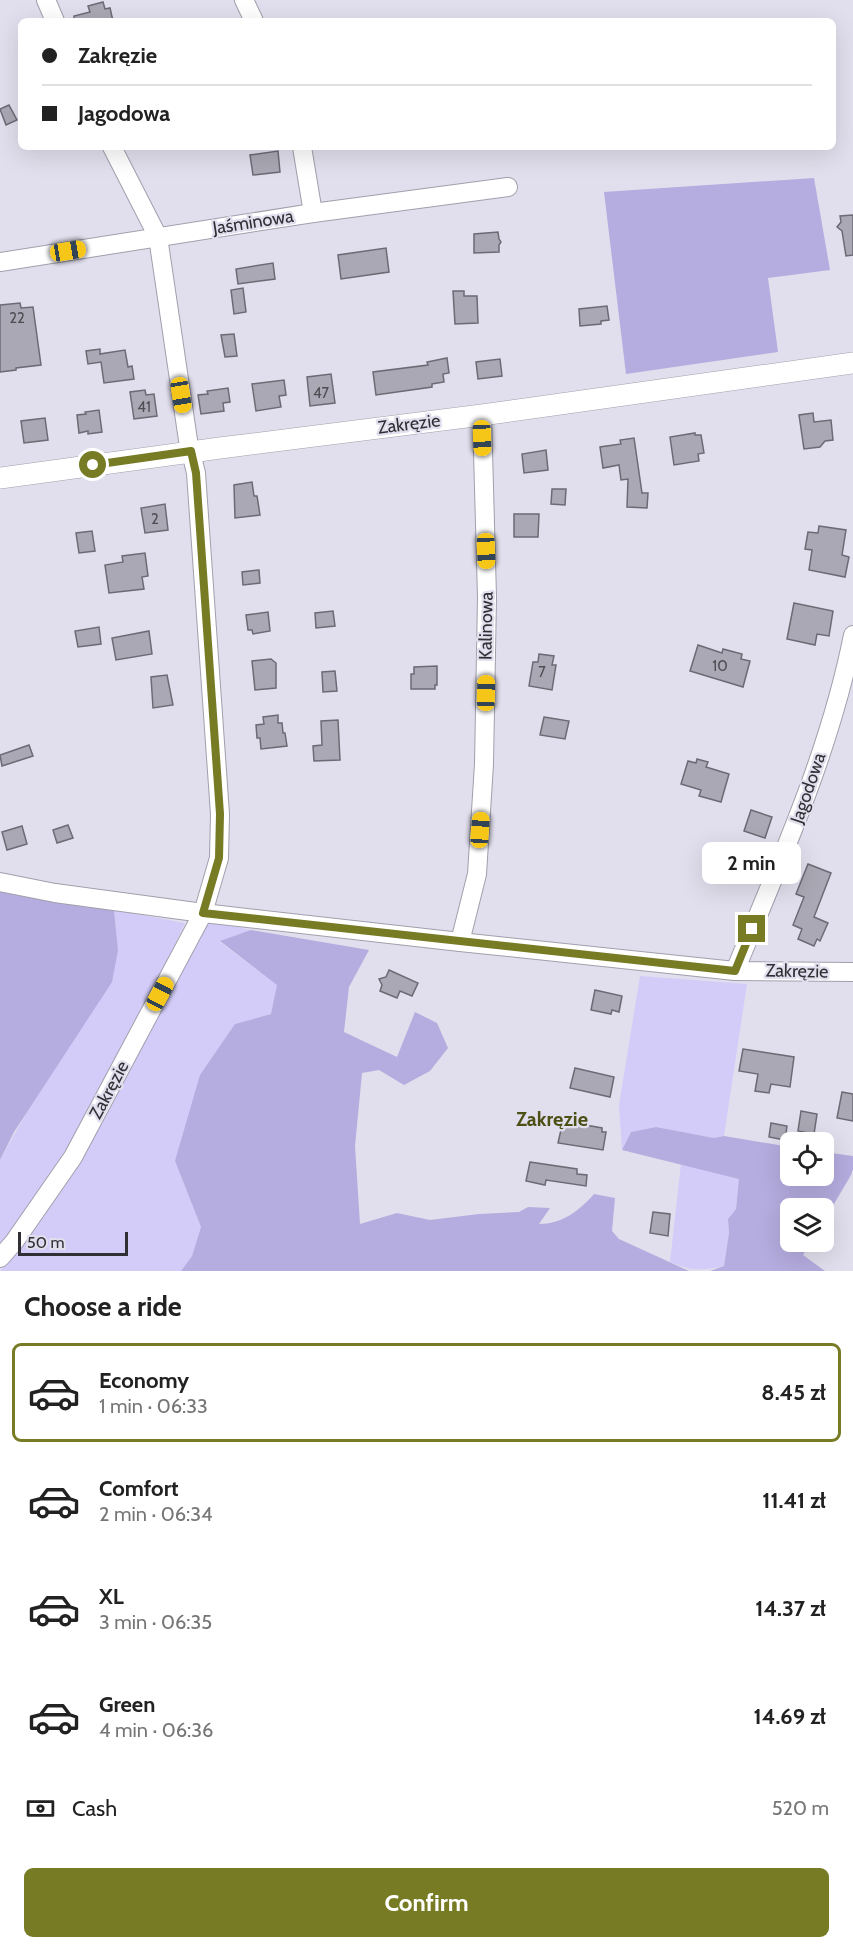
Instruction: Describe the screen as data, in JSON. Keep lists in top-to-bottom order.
{
  "streets": {
    "street": [
      "Jaśminowa",
      "Zakręzie",
      "Kalinowa",
      "Jagodowa"
    ]
  },
  "crossings": [
    ["Zakręzie", "Kalinowa"],
    ["Zakręzie", "Jagodowa"]
  ],
  "districts": ["Zakręzie"],
  "house_numbers": [
    "22",
    "47",
    "41",
    "2",
    "10",
    "7"
  ],
  "scale_bar": "50 m",
  "page": {
    "banner": ["Zakręzie", "Jagodowa"],
    "bubble": "2 min",
    "scale": "50 m",
    "heading": "Choose a ride",
    "list": [
      {
        "name": "Economy",
        "note": "1 min · 06:33",
        "value": "8.45 zł"
      },
      {
        "name": "Comfort",
        "note": "2 min · 06:34",
        "value": "11.41 zł"
      },
      {
        "name": "XL",
        "note": "3 min · 06:35",
        "value": "14.37 zł"
      },
      {
        "name": "Green",
        "note": "4 min · 06:36",
        "value": "14.69 zł"
      }
    ],
    "pay": ["Cash", "520 m"],
    "buttons": "Confirm"
  }
}
